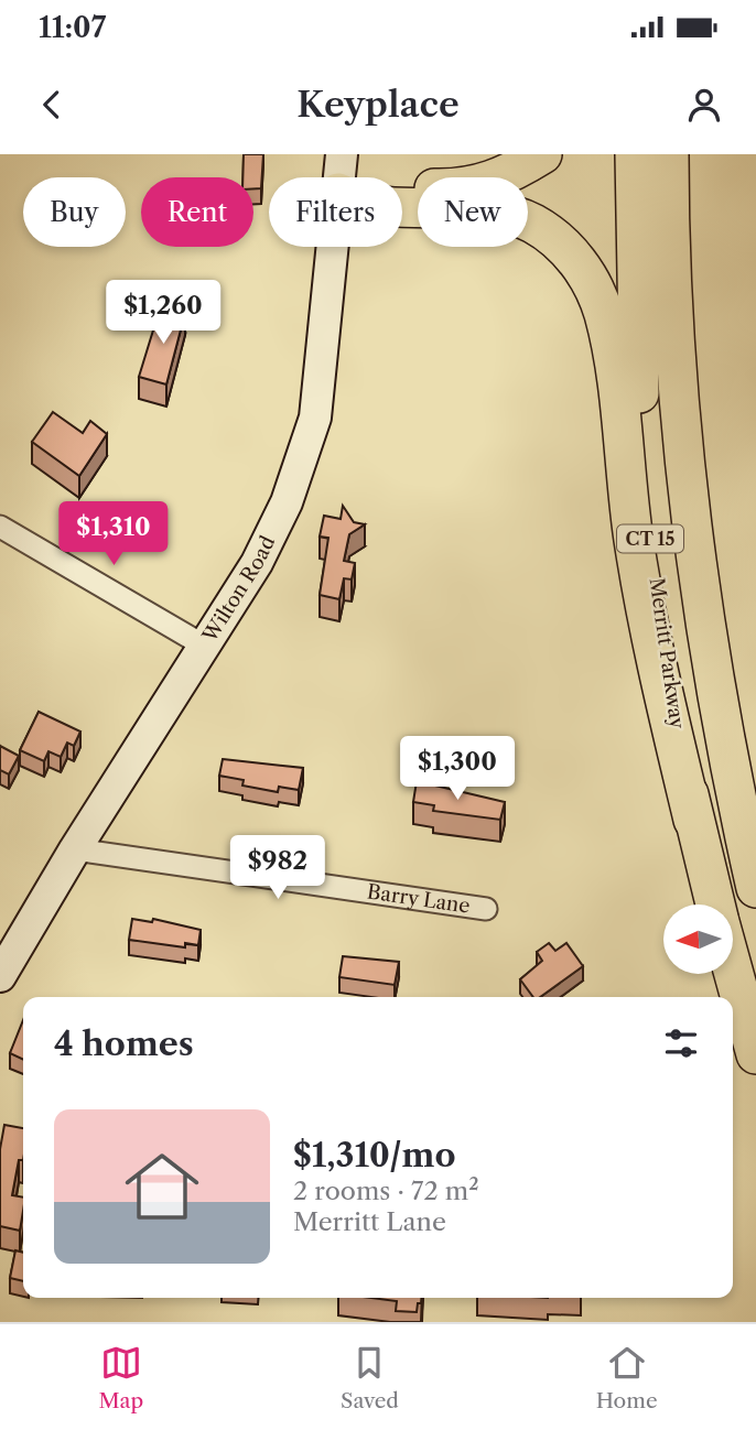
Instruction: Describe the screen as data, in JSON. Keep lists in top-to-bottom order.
{
  "streets": {
    "highway": ["CT 15", "Merritt Parkway"],
    "main road": ["Wilton Road"],
    "street": ["Barry Lane"]
  },
  "crossings": [
    ["Wilton Road", "Barry Lane"]
  ],
  "north": "left",
  "page": {
    "status": "11:07",
    "header": "Keyplace",
    "chip": [
      "Buy",
      "Rent",
      "Filters",
      "New"
    ],
    "price": [
      "$1,260",
      "$1,310",
      "$1,300",
      "$982"
    ],
    "heading": "4 homes",
    "list": [
      {
        "name": "$1,310/mo",
        "note": "2 rooms · 72 m² · Merritt Lane"
      }
    ],
    "tabs": ["Map", "Saved", "Home"]
  }
}
